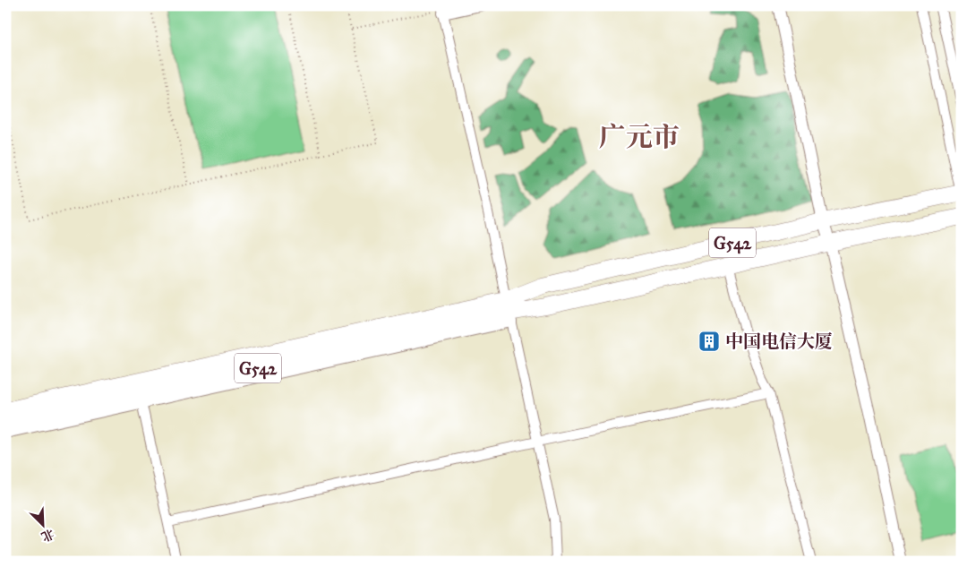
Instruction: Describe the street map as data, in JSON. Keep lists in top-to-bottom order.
{
  "streets": {
    "highway": ["G542"]
  },
  "districts": ["广元市"],
  "places": {
    "building": ["中国电信大厦"]
  },
  "north": "bottom right"
}
